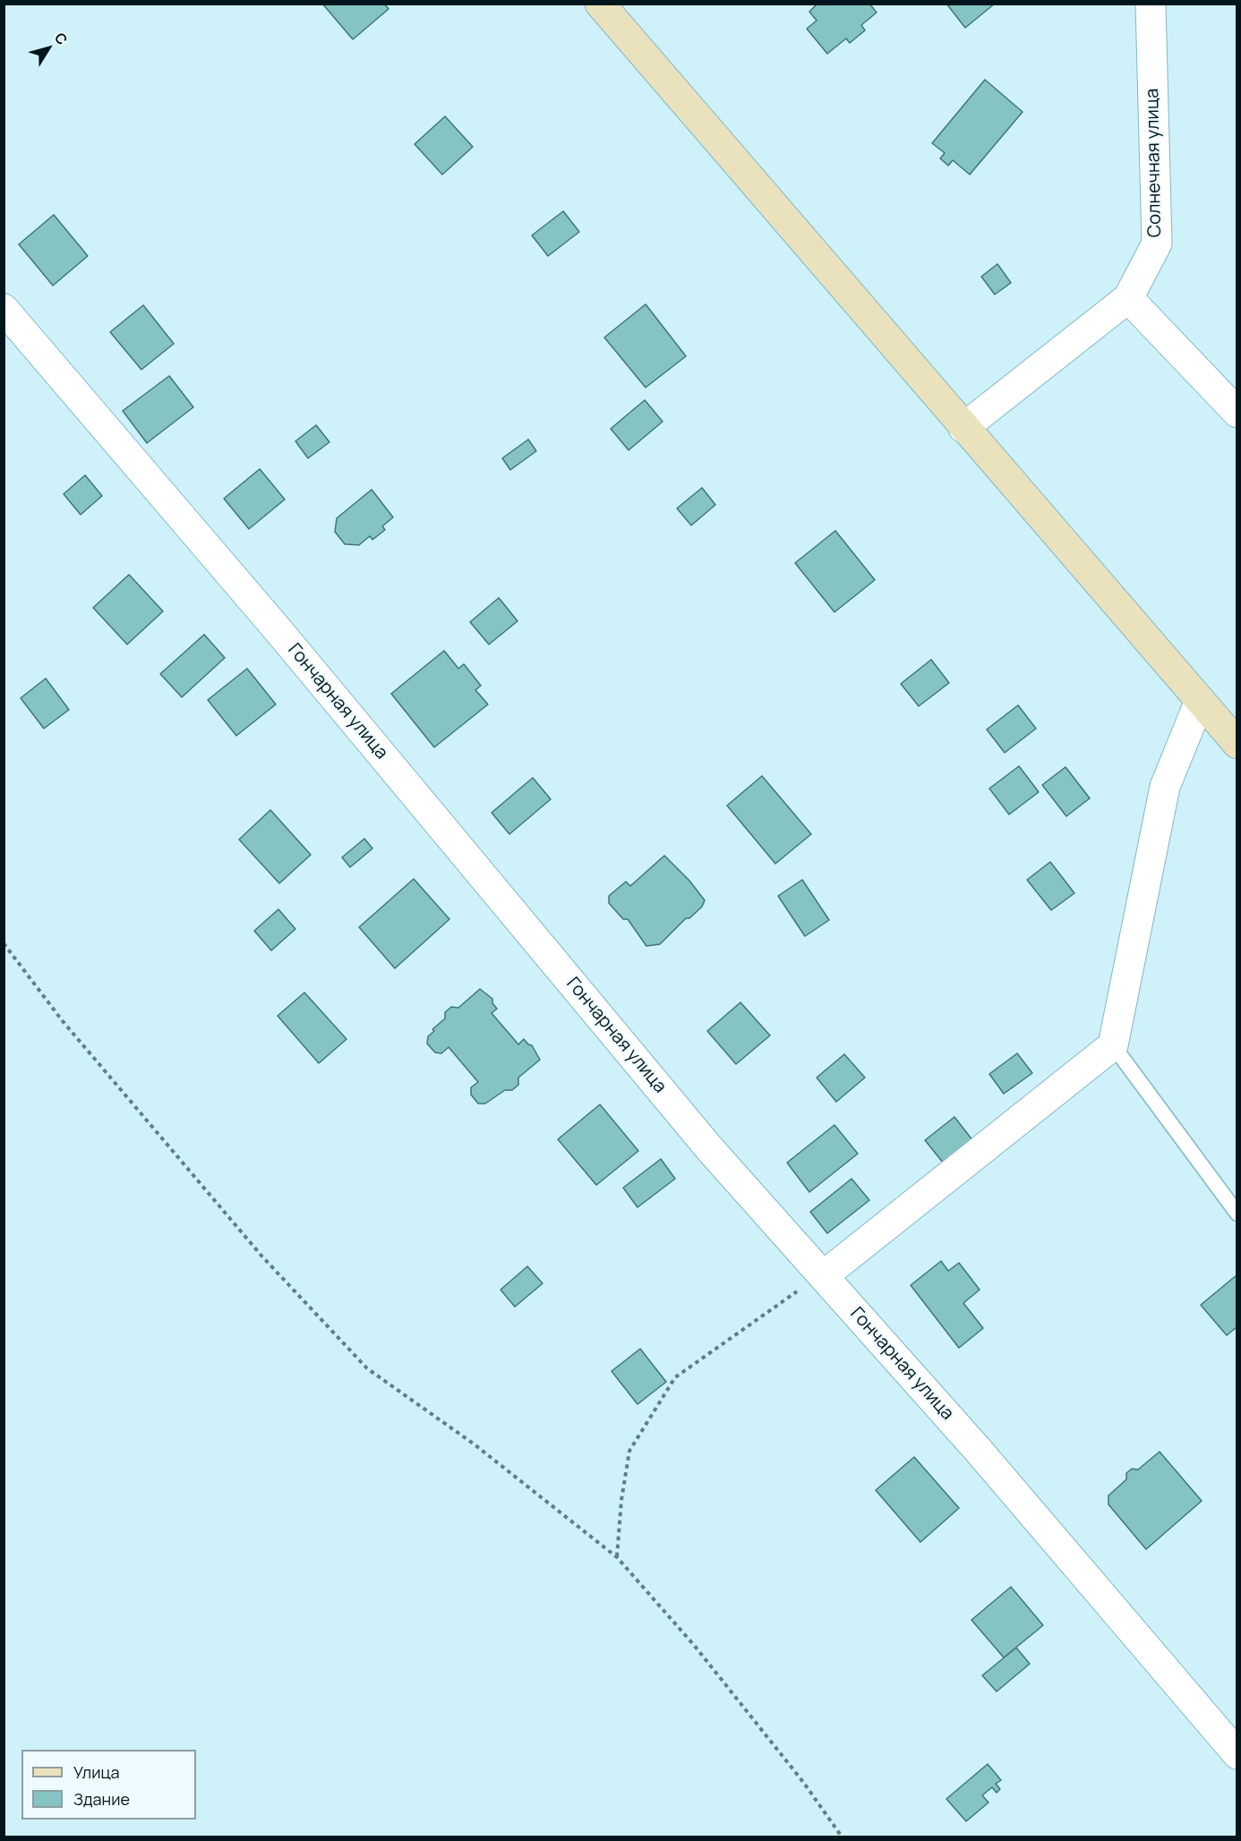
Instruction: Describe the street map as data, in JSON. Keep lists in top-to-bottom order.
{
  "streets": {
    "street": ["Солнечная улица", "Гончарная улица"]
  },
  "legend": ["Улица", "Здание"],
  "north": "top right"
}
